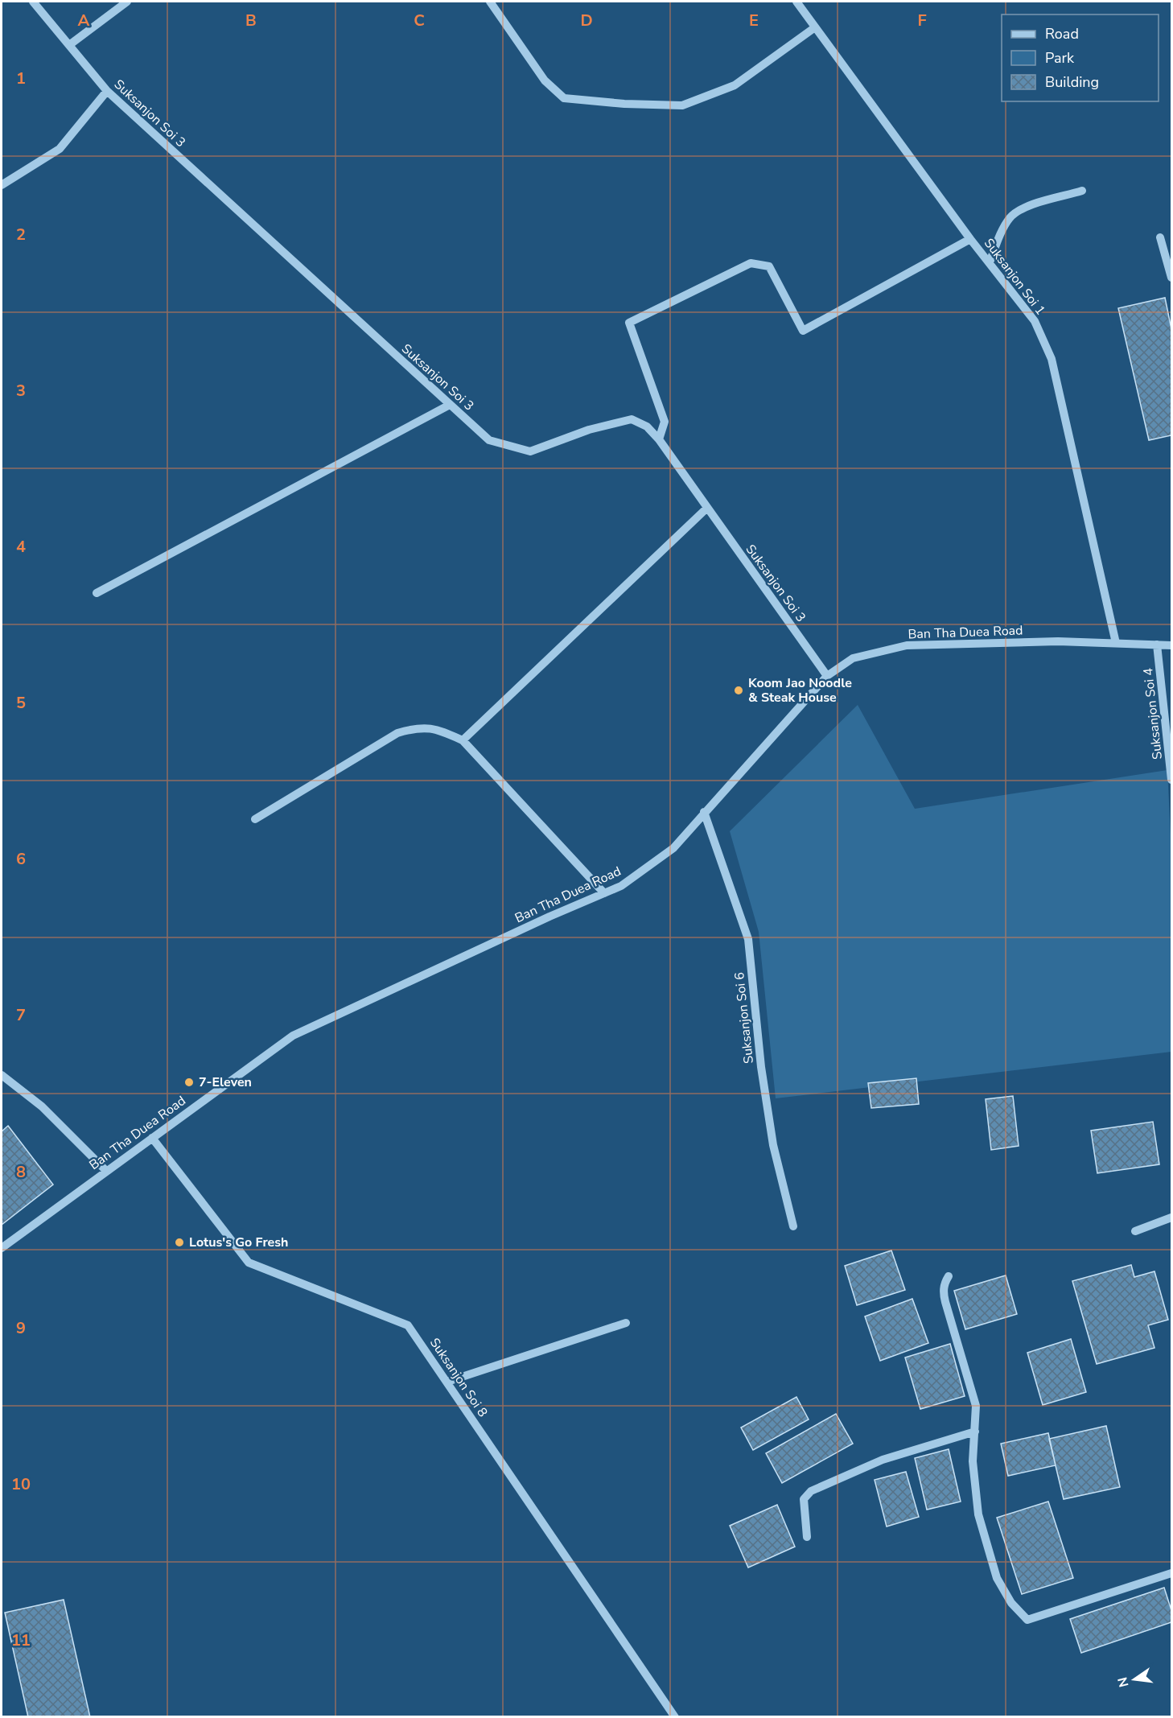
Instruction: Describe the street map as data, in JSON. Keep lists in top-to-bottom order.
{
  "streets": {
    "street": [
      "Suksanjon Soi 3",
      "Suksanjon Soi 1",
      "Ban Tha Duea Road",
      "Suksanjon Soi 4",
      "Suksanjon Soi 6",
      "Suksanjon Soi 8"
    ]
  },
  "crossings": [
    ["Suksanjon Soi 3", "Ban Tha Duea Road"],
    ["Suksanjon Soi 1", "Ban Tha Duea Road"],
    ["Ban Tha Duea Road", "Suksanjon Soi 4"],
    ["Ban Tha Duea Road", "Suksanjon Soi 6"],
    ["Ban Tha Duea Road", "Suksanjon Soi 8"]
  ],
  "places": ["Koom Jao Noodle & Steak House", "7-Eleven", "Lotus's Go Fresh"],
  "legend": ["Road", "Park", "Building"],
  "north": "left",
  "grid": {
    "columns": [
      "A",
      "B",
      "C",
      "D",
      "E",
      "F"
    ],
    "rows": [
      "1",
      "2",
      "3",
      "4",
      "5",
      "6",
      "7",
      "8",
      "9",
      "10",
      "11"
    ]
  }
}
